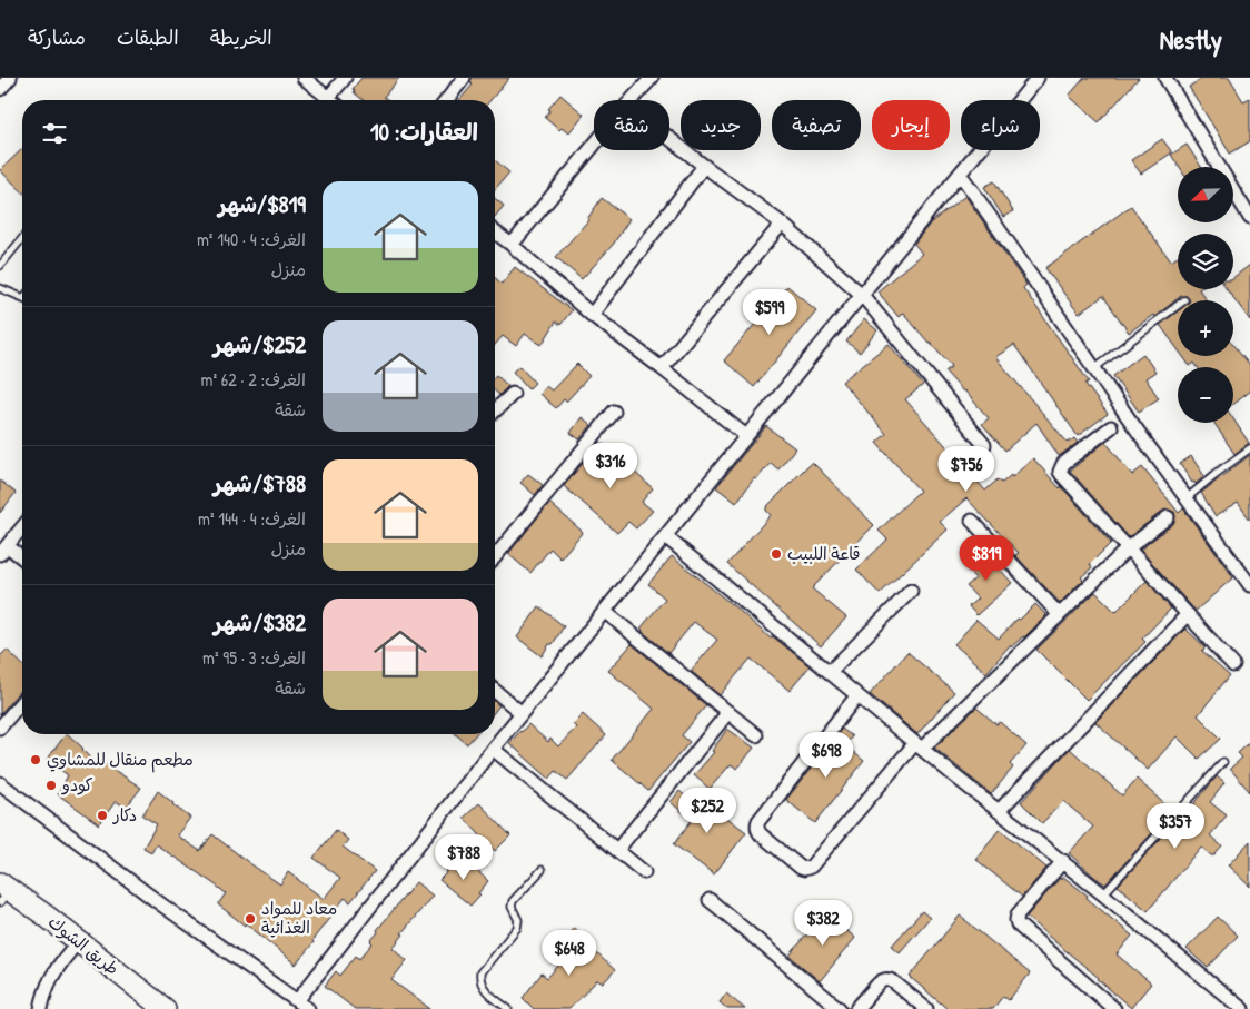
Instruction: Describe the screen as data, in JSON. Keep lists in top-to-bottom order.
{
  "streets": {
    "main road": ["طريق الشوك"]
  },
  "places": [
    "قاعة اللبيب",
    "مطعم منقال للمشاوي",
    "كودو",
    "دكار",
    "معاد للمواد الغذائية"
  ],
  "north": "bottom left",
  "page": {
    "header": "Nestly",
    "nav": ["الخريطة", "الطبقات", "مشاركة"],
    "chip": [
      "شراء",
      "إيجار",
      "تصفية",
      "جديد",
      "شقة"
    ],
    "heading": "العقارات: 10",
    "map_buttons": ["+", "−"],
    "list": [
      {
        "name": "$819/شهر",
        "note": "الغرف: 4 · 140 m² · منزل"
      },
      {
        "name": "$252/شهر",
        "note": "الغرف: 2 · 62 m² · شقة"
      },
      {
        "name": "$788/شهر",
        "note": "الغرف: 4 · 144 m² · منزل"
      },
      {
        "name": "$382/شهر",
        "note": "الغرف: 3 · 95 m² · شقة"
      }
    ],
    "price": [
      "$599",
      "$316",
      "$756",
      "$819",
      "$698",
      "$252",
      "$357",
      "$788",
      "$382",
      "$648"
    ]
  }
}
